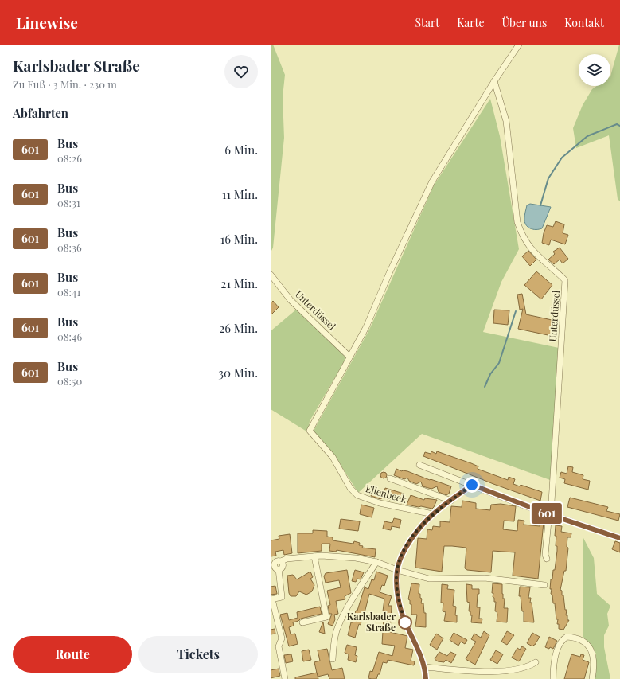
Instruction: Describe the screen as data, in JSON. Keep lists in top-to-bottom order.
{
  "streets": {
    "street": ["Unterdüssel", "Ellenbeek"]
  },
  "crossings": [
    ["Unterdüssel", "Ellenbeek"]
  ],
  "places": ["Karlsbader Straße"],
  "lines": ["bus line 601"],
  "page": {
    "header": "Linewise",
    "nav": [
      "Start",
      "Karte",
      "Über uns",
      "Kontakt"
    ],
    "heading": [
      ["Karlsbader Straße", "Zu Fuß · 3 Min. · 230 m"],
      "Abfahrten"
    ],
    "on_map": "601",
    "list": [
      {
        "mark": "601",
        "name": "Bus",
        "note": "08:26",
        "value": "6 Min."
      },
      {
        "mark": "601",
        "name": "Bus",
        "note": "08:31",
        "value": "11 Min."
      },
      {
        "mark": "601",
        "name": "Bus",
        "note": "08:36",
        "value": "16 Min."
      },
      {
        "mark": "601",
        "name": "Bus",
        "note": "08:41",
        "value": "21 Min."
      },
      {
        "mark": "601",
        "name": "Bus",
        "note": "08:46",
        "value": "26 Min."
      },
      {
        "mark": "601",
        "name": "Bus",
        "note": "08:50",
        "value": "30 Min."
      }
    ],
    "buttons": ["Route", "Tickets"]
  }
}
